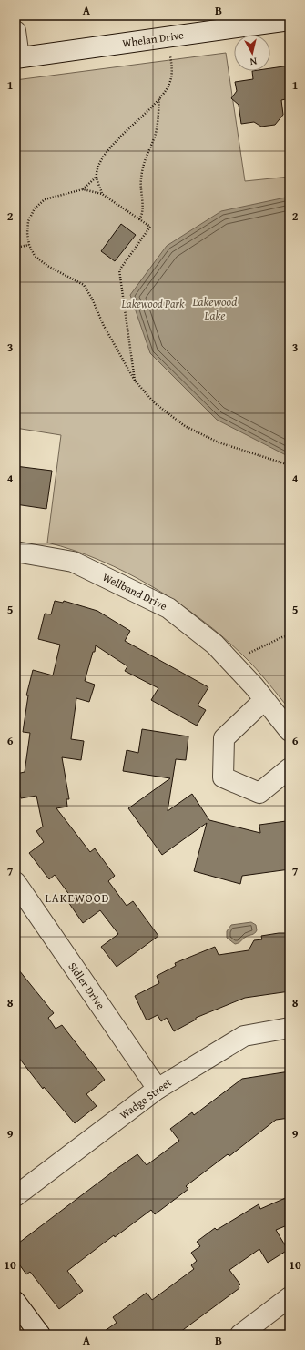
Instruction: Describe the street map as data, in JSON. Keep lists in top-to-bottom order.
{
  "streets": {
    "street": [
      "Whelan Drive",
      "Wellband Drive",
      "Sidler Drive",
      "Wadge Street"
    ]
  },
  "crossings": [
    ["Sidler Drive", "Wadge Street"]
  ],
  "districts": ["LAKEWOOD"],
  "water": ["Lakewood Lake"],
  "parks": ["Lakewood Park"],
  "north": "bottom",
  "grid": {
    "columns": ["A", "B"],
    "rows": [
      "1",
      "2",
      "3",
      "4",
      "5",
      "6",
      "7",
      "8",
      "9",
      "10"
    ]
  }
}
